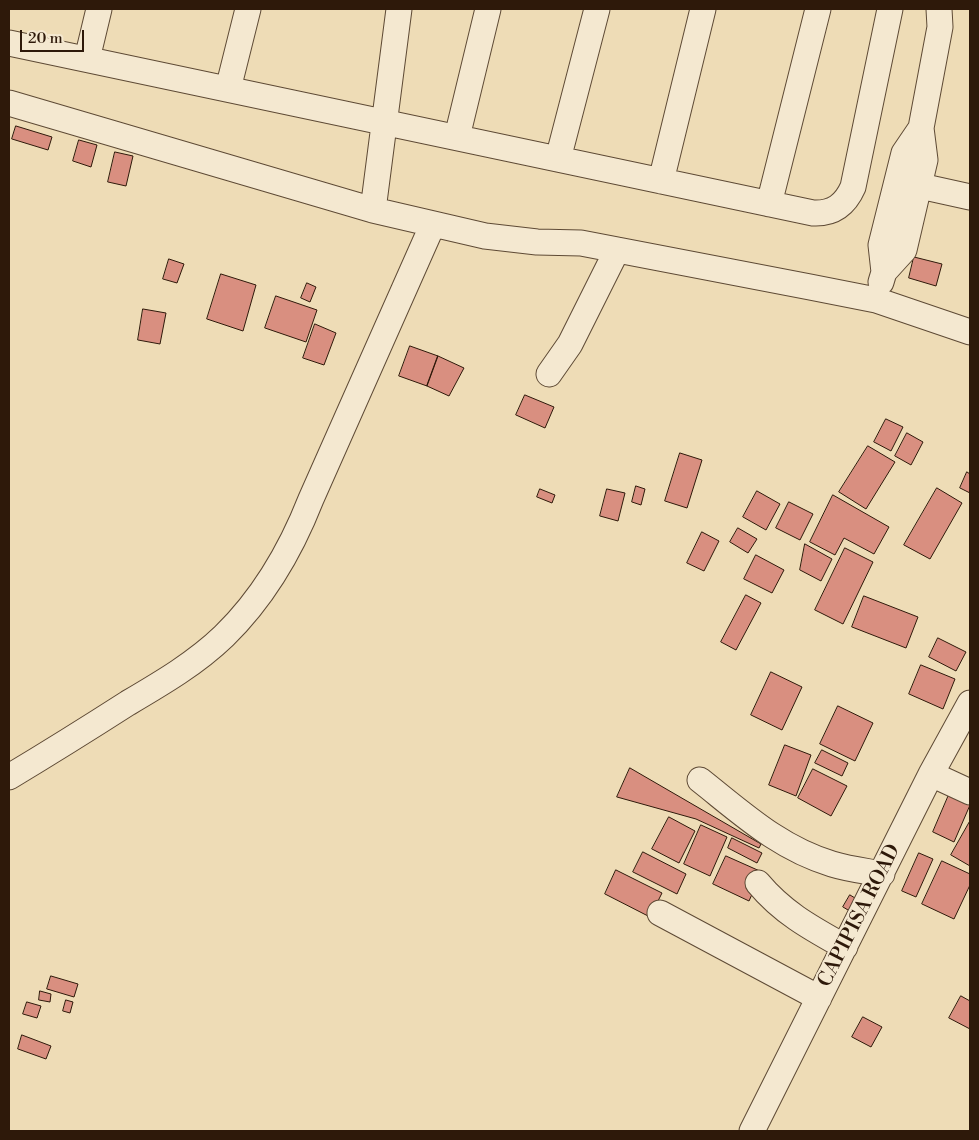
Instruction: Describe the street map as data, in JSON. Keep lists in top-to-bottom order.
{
  "streets": {
    "street": ["CAPIPISA ROAD"]
  },
  "scale_bar": "20 m"
}
